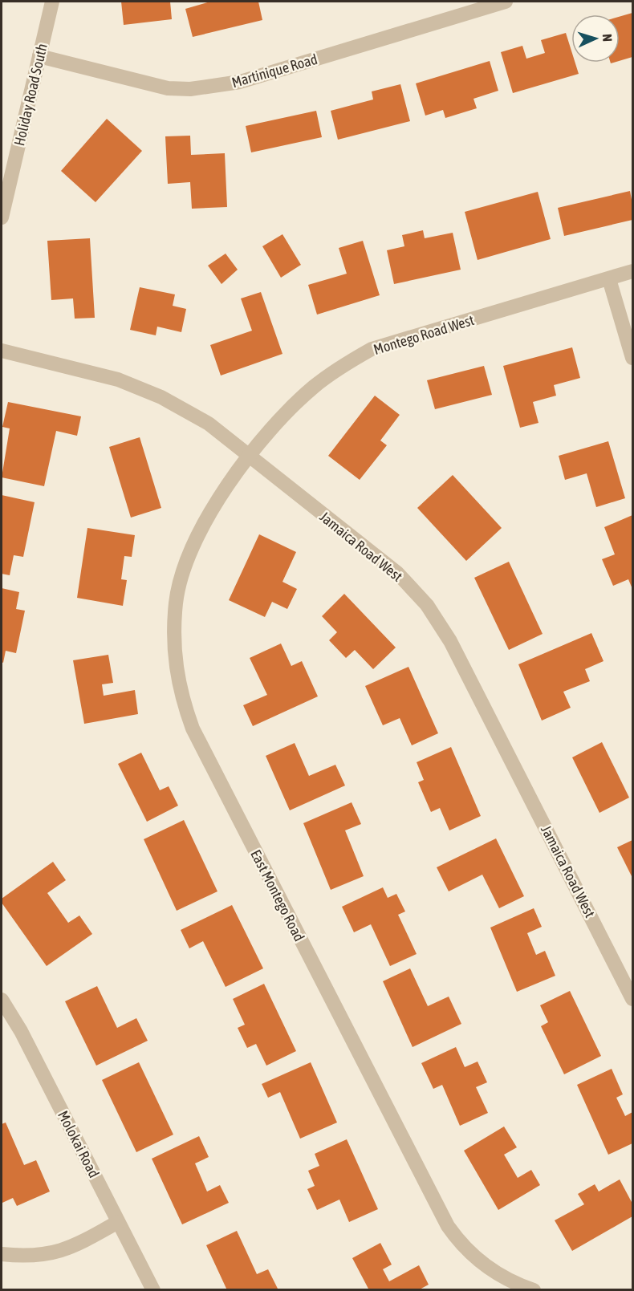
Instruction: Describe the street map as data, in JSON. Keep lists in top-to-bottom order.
{
  "streets": {
    "street": [
      "Martinique Road",
      "Holiday Road South",
      "Montego Road West",
      "Jamaica Road West",
      "East Montego Road",
      "Molokai Road"
    ]
  },
  "crossings": [
    ["Martinique Road", "Holiday Road South"],
    ["Montego Road West", "Jamaica Road West"],
    ["Montego Road West", "East Montego Road"],
    ["Jamaica Road West", "East Montego Road"]
  ],
  "north": "right"
}
